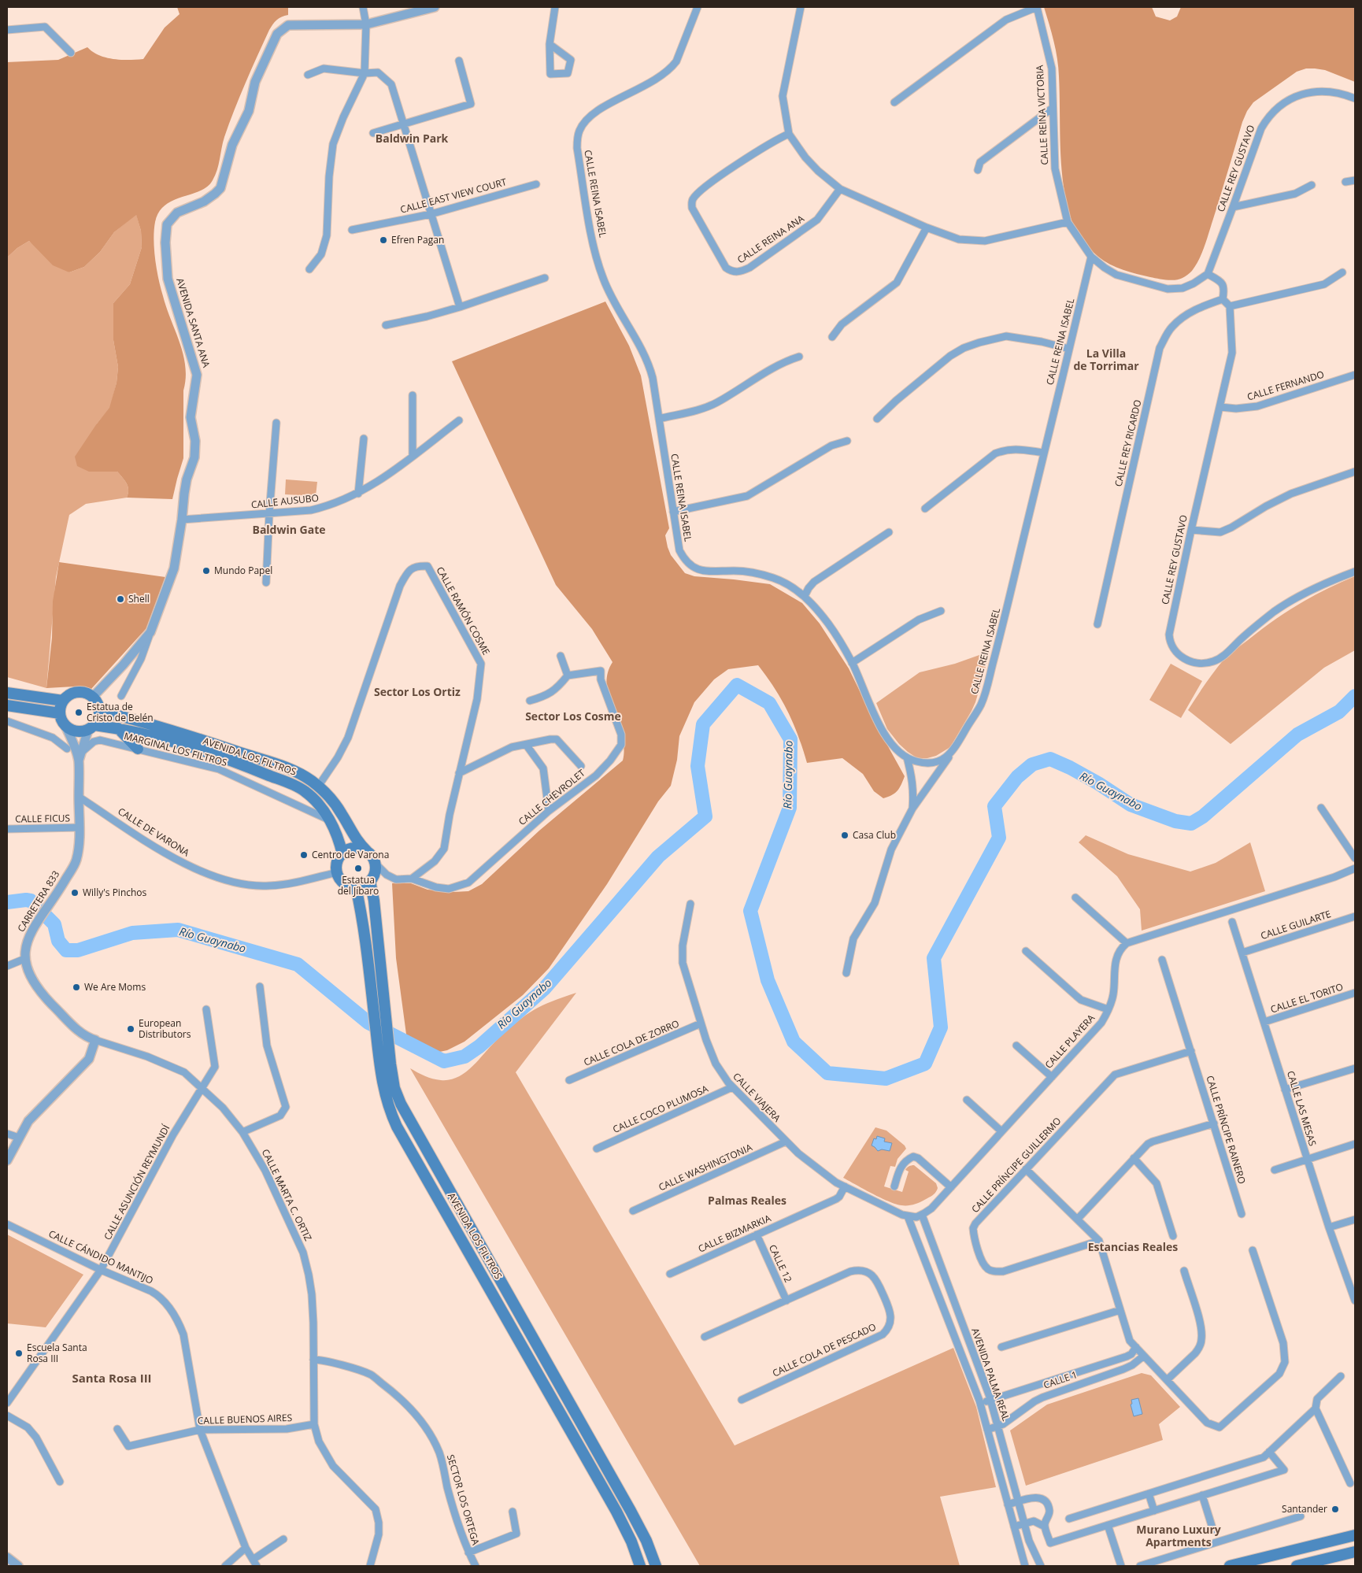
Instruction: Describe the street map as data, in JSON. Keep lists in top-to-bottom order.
{
  "streets": {
    "main road": ["AVENIDA LOS FILTROS"],
    "street": [
      "CALLE REINA VICTORIA",
      "CALLE REY GUSTAVO",
      "CALLE REINA ISABEL",
      "CALLE EAST VIEW COURT",
      "CALLE REINA ANA",
      "AVENIDA SANTA ANA",
      "CALLE FERNANDO",
      "CALLE REY RICARDO",
      "CALLE AUSUBO",
      "CALLE RAMÓN COSME",
      "MARGINAL LOS FILTROS",
      "CALLE CHEVROLET",
      "CALLE FICUS",
      "CALLE DE VARONA",
      "CARRETERA 833",
      "CALLE GUILARTE",
      "CALLE EL TORITO",
      "CALLE PLAYERA",
      "CALLE COLA DE ZORRO",
      "CALLE VIAJERA",
      "CALLE LAS MESAS",
      "CALLE COCO PLUMOSA",
      "CALLE PRÍNCIPE RAINERO",
      "CALLE PRÍNCIPE GUILLERMO",
      "CALLE WASHINGTONIA",
      "CALLE ASUNCIÓN REYMUNDÍ",
      "CALLE MARTA C. ORTIZ",
      "CALLE BIZMARKIA",
      "CALLE CÁNDIDO MANTIJO",
      "CALLE 12",
      "CALLE COLA DE PESCADO",
      "AVENIDA PALMA REAL",
      "CALLE 1",
      "CALLE BUENOS AIRES",
      "SECTOR LOS ORTEGA"
    ]
  },
  "crossings": [
    ["CALLE REY GUSTAVO", "CALLE FERNANDO"],
    ["AVENIDA SANTA ANA", "CALLE AUSUBO"],
    ["AVENIDA SANTA ANA", "AVENIDA LOS FILTROS"],
    ["AVENIDA SANTA ANA", "CARRETERA 833"],
    ["CALLE RAMÓN COSME", "AVENIDA LOS FILTROS"],
    ["CALLE RAMÓN COSME", "CALLE CHEVROLET"],
    ["MARGINAL LOS FILTROS", "AVENIDA LOS FILTROS"],
    ["MARGINAL LOS FILTROS", "CARRETERA 833"],
    ["AVENIDA LOS FILTROS", "CALLE CHEVROLET"],
    ["AVENIDA LOS FILTROS", "CALLE DE VARONA"],
    ["AVENIDA LOS FILTROS", "CARRETERA 833"],
    ["CALLE CHEVROLET", "CALLE DE VARONA"],
    ["CALLE FICUS", "CARRETERA 833"],
    ["CALLE DE VARONA", "CARRETERA 833"],
    ["CARRETERA 833", "CALLE MARTA C. ORTIZ"],
    ["CALLE GUILARTE", "CALLE LAS MESAS"],
    ["CALLE EL TORITO", "CALLE LAS MESAS"],
    ["CALLE PLAYERA", "AVENIDA PALMA REAL"],
    ["CALLE COLA DE ZORRO", "CALLE VIAJERA"],
    ["CALLE VIAJERA", "CALLE COCO PLUMOSA"],
    ["CALLE VIAJERA", "CALLE WASHINGTONIA"],
    ["CALLE VIAJERA", "CALLE BIZMARKIA"],
    ["CALLE VIAJERA", "AVENIDA PALMA REAL"],
    ["CALLE PRÍNCIPE RAINERO", "CALLE PRÍNCIPE GUILLERMO"],
    ["CALLE ASUNCIÓN REYMUNDÍ", "CALLE MARTA C. ORTIZ"],
    ["CALLE ASUNCIÓN REYMUNDÍ", "CALLE CÁNDIDO MANTIJO"],
    ["CALLE MARTA C. ORTIZ", "CALLE BUENOS AIRES"],
    ["CALLE MARTA C. ORTIZ", "SECTOR LOS ORTEGA"],
    ["CALLE BIZMARKIA", "CALLE 12"],
    ["CALLE CÁNDIDO MANTIJO", "CALLE BUENOS AIRES"],
    ["CALLE 12", "CALLE COLA DE PESCADO"],
    ["AVENIDA PALMA REAL", "CALLE 1"]
  ],
  "districts": [
    "Baldwin Park",
    "La Villa de Torrimar",
    "Baldwin Gate",
    "Sector Los Ortiz",
    "Sector Los Cosme",
    "Palmas Reales",
    "Estancias Reales",
    "Santa Rosa III",
    "Murano Luxury Apartments"
  ],
  "water": ["Río Guaynabo"],
  "places": [
    "Efren Pagan",
    "Mundo Papel",
    "Shell",
    "Estatua de Cristo de Belén",
    "Casa Club",
    "Centro de Varona",
    "Estatua del Jíbaro",
    "Willy's Pinchos",
    "We Are Moms",
    "European Distributors",
    "Escuela Santa Rosa III",
    "Santander"
  ]
}
